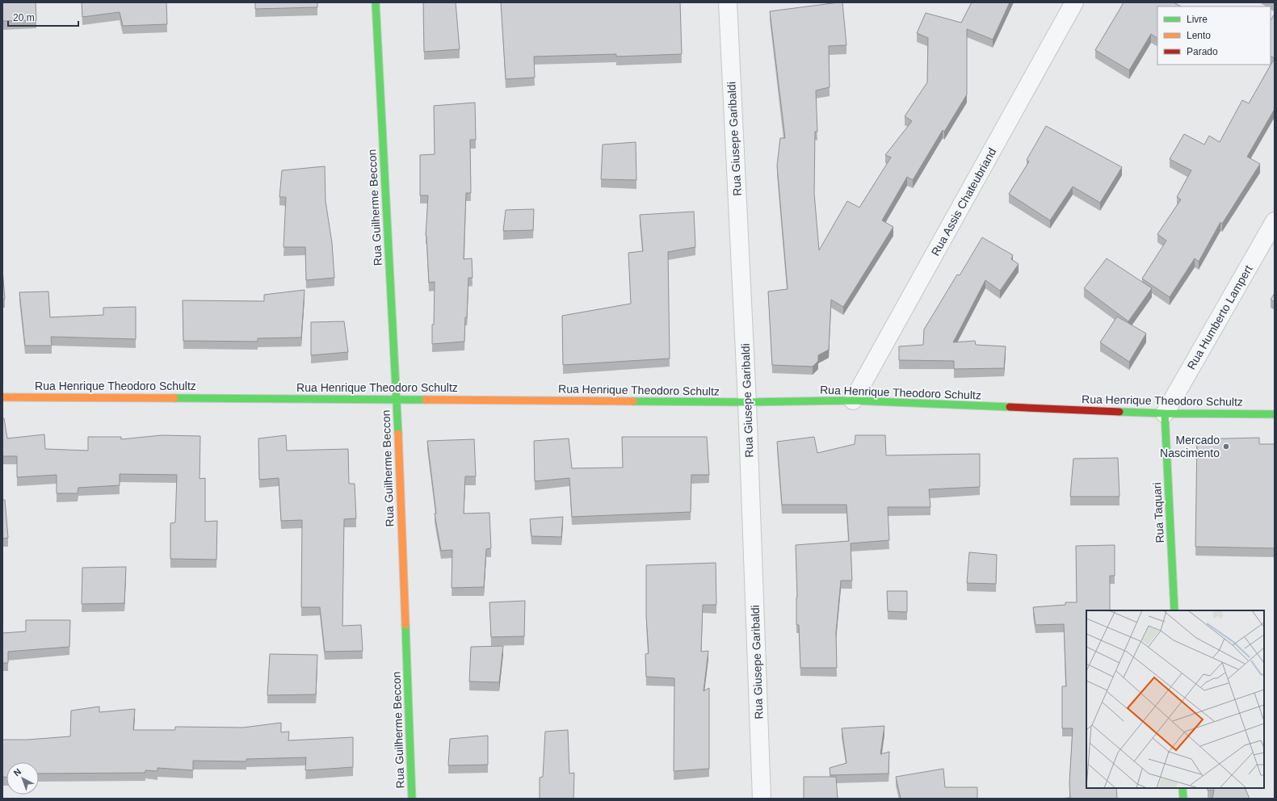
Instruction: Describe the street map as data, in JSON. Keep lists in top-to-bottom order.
{
  "streets": {
    "street": [
      "Rua Giusepe Garibaldi",
      "Rua Assis Chateubriand",
      "Rua Guilherme Beccon",
      "Rua Humberto Lampert",
      "Rua Henrique Theodoro Schultz",
      "Rua Taquari"
    ]
  },
  "crossings": [
    ["Rua Giusepe Garibaldi", "Rua Henrique Theodoro Schultz"],
    ["Rua Assis Chateubriand", "Rua Henrique Theodoro Schultz"],
    ["Rua Guilherme Beccon", "Rua Henrique Theodoro Schultz"],
    ["Rua Humberto Lampert", "Rua Henrique Theodoro Schultz"],
    ["Rua Humberto Lampert", "Rua Taquari"],
    ["Rua Henrique Theodoro Schultz", "Rua Taquari"]
  ],
  "places": ["Mercado Nascimento"],
  "legend": ["Livre", "Lento", "Parado"],
  "scale_bar": "20 m",
  "north": "top left"
}
